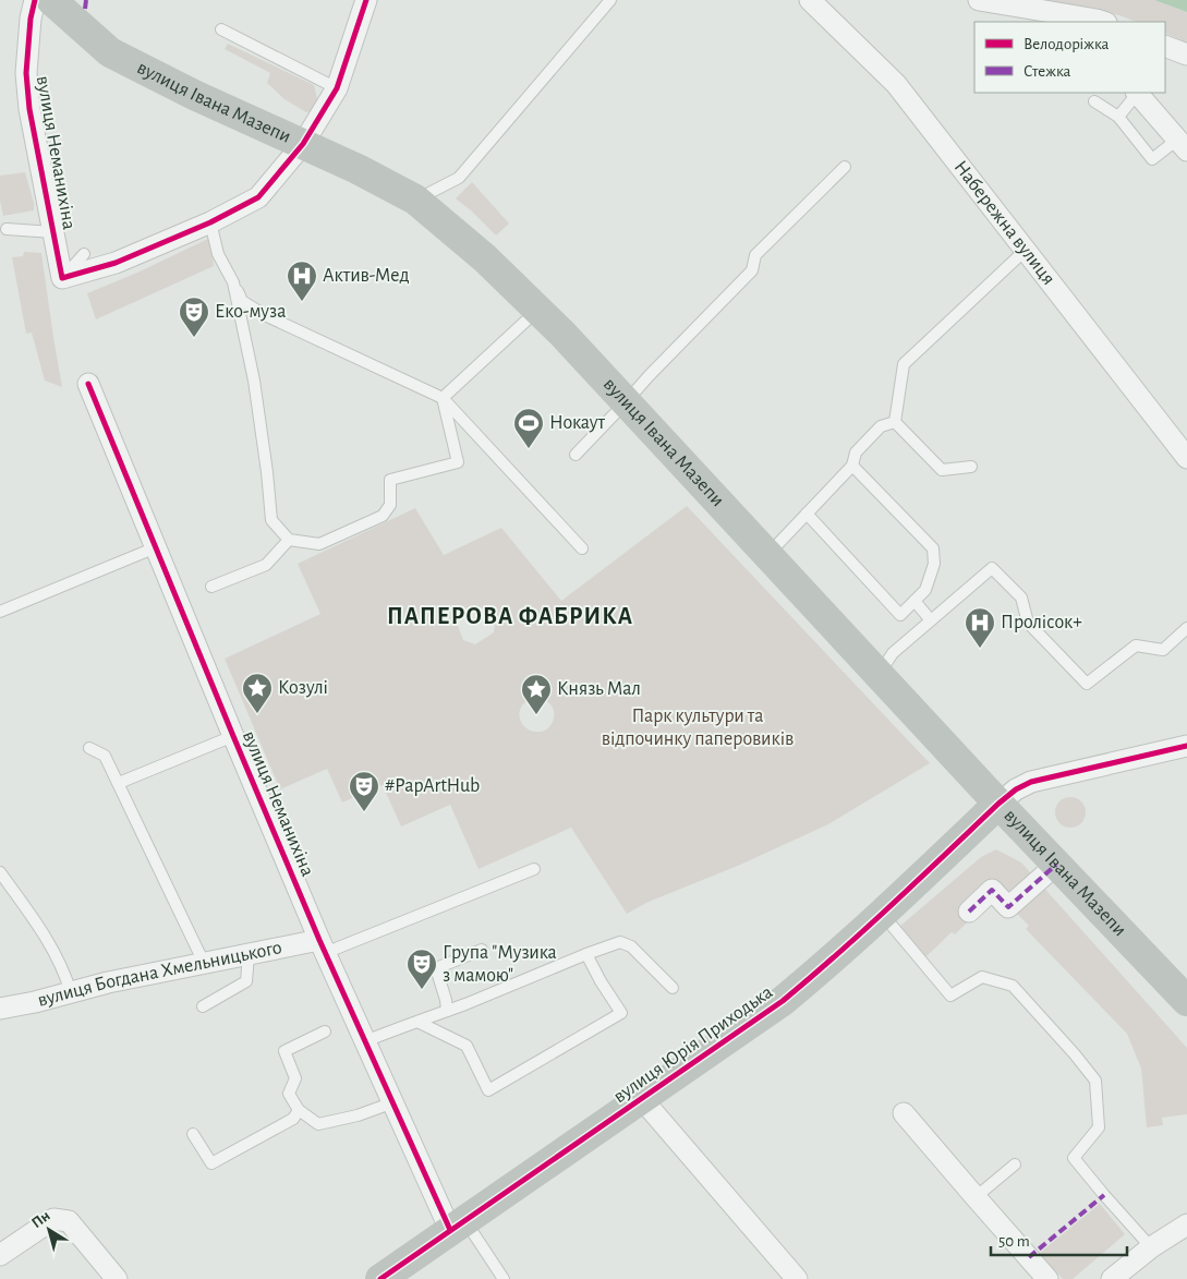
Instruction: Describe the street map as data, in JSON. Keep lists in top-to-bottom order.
{
  "streets": {
    "main road": ["вулиця Івана Мазепи", "вулиця Юрія Приходька"],
    "street": ["вулиця Неманихіна", "Набережна вулиця", "вулиця Богдана Хмельницького"]
  },
  "crossings": [
    ["вулиця Івана Мазепи", "вулиця Юрія Приходька"],
    ["вулиця Неманихіна", "вулиця Богдана Хмельницького"],
    ["вулиця Неманихіна", "вулиця Юрія Приходька"]
  ],
  "districts": ["ПАПЕРОВА ФАБРИКА"],
  "parks": ["Парк культури та відпочинку паперовиків"],
  "places": {
    "hospital": ["Актив-Мед", "Пролісок+"],
    "theatre": ["Еко-муза", "#PapArtHub", "Група \"Музика з мамою\""],
    "sports": ["Нокаут"],
    "place": ["Козулі", "Князь Мал"]
  },
  "legend": ["Велодоріжка", "Стежка"],
  "scale_bar": "50 m",
  "north": "top left"
}
